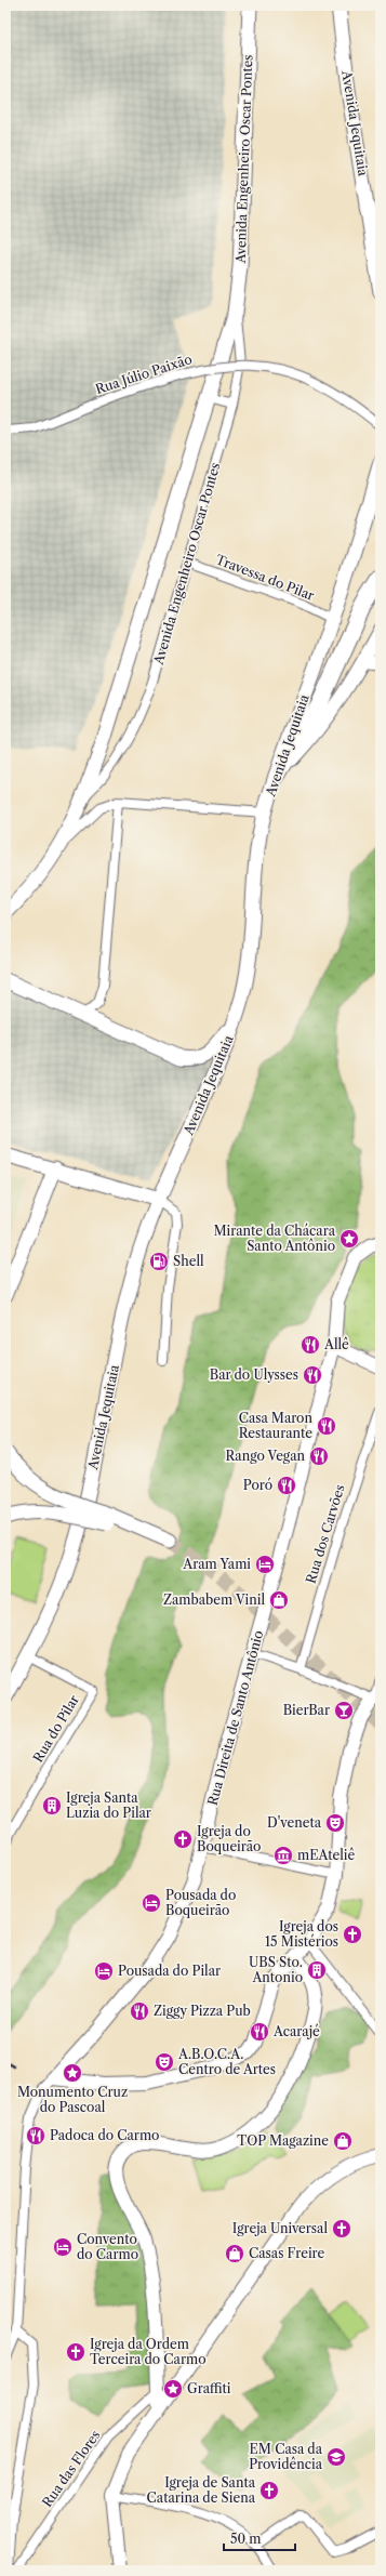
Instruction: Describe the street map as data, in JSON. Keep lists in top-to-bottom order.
{
  "streets": {
    "main road": ["Avenida Jequitaia", "Avenida Engenheiro Oscar Pontes"],
    "street": [
      "Rua Júlio Paixão",
      "Travessa do Pilar",
      "Rua dos Carvões",
      "Rua Direita de Santo Antônio",
      "Rua do Pilar",
      "Rua das Flores"
    ]
  },
  "crossings": [
    ["Avenida Jequitaia", "Travessa do Pilar"],
    ["Avenida Jequitaia", "Rua do Pilar"],
    ["Avenida Engenheiro Oscar Pontes", "Travessa do Pilar"]
  ],
  "places": {
    "place": ["Mirante da Chácara Santo Antônio", "Monumento Cruz do Pascoal", "Graffiti"],
    "fuel station": ["Shell"],
    "restaurant": [
      "Allê",
      "Bar do Ulysses",
      "Casa Maron Restaurante",
      "Rango Vegan",
      "Poró",
      "Ziggy Pizza Pub",
      "Acarajé",
      "Padoca do Carmo"
    ],
    "hotel": [
      "Aram Yami",
      "Pousada do Boqueirão",
      "Pousada do Pilar",
      "Convento do Carmo"
    ],
    "shop": ["Zambabem Vinil", "TOP Magazine", "Casas Freire"],
    "bar": ["BierBar"],
    "building": ["Igreja Santa Luzia do Pilar", "UBS Sto. Antonio"],
    "theatre": ["D'veneta", "A.B.O.C.A. Centro de Artes"],
    "church": [
      "Igreja do Boqueirão",
      "Igreja dos 15 Mistérios",
      "Igreja Universal",
      "Igreja da Ordem Terceira do Carmo",
      "Igreja de Santa Catarina de Siena"
    ],
    "museum": ["mEAteliê"],
    "school or university": ["EM Casa da Providência"]
  },
  "scale_bar": "50 m"
}
